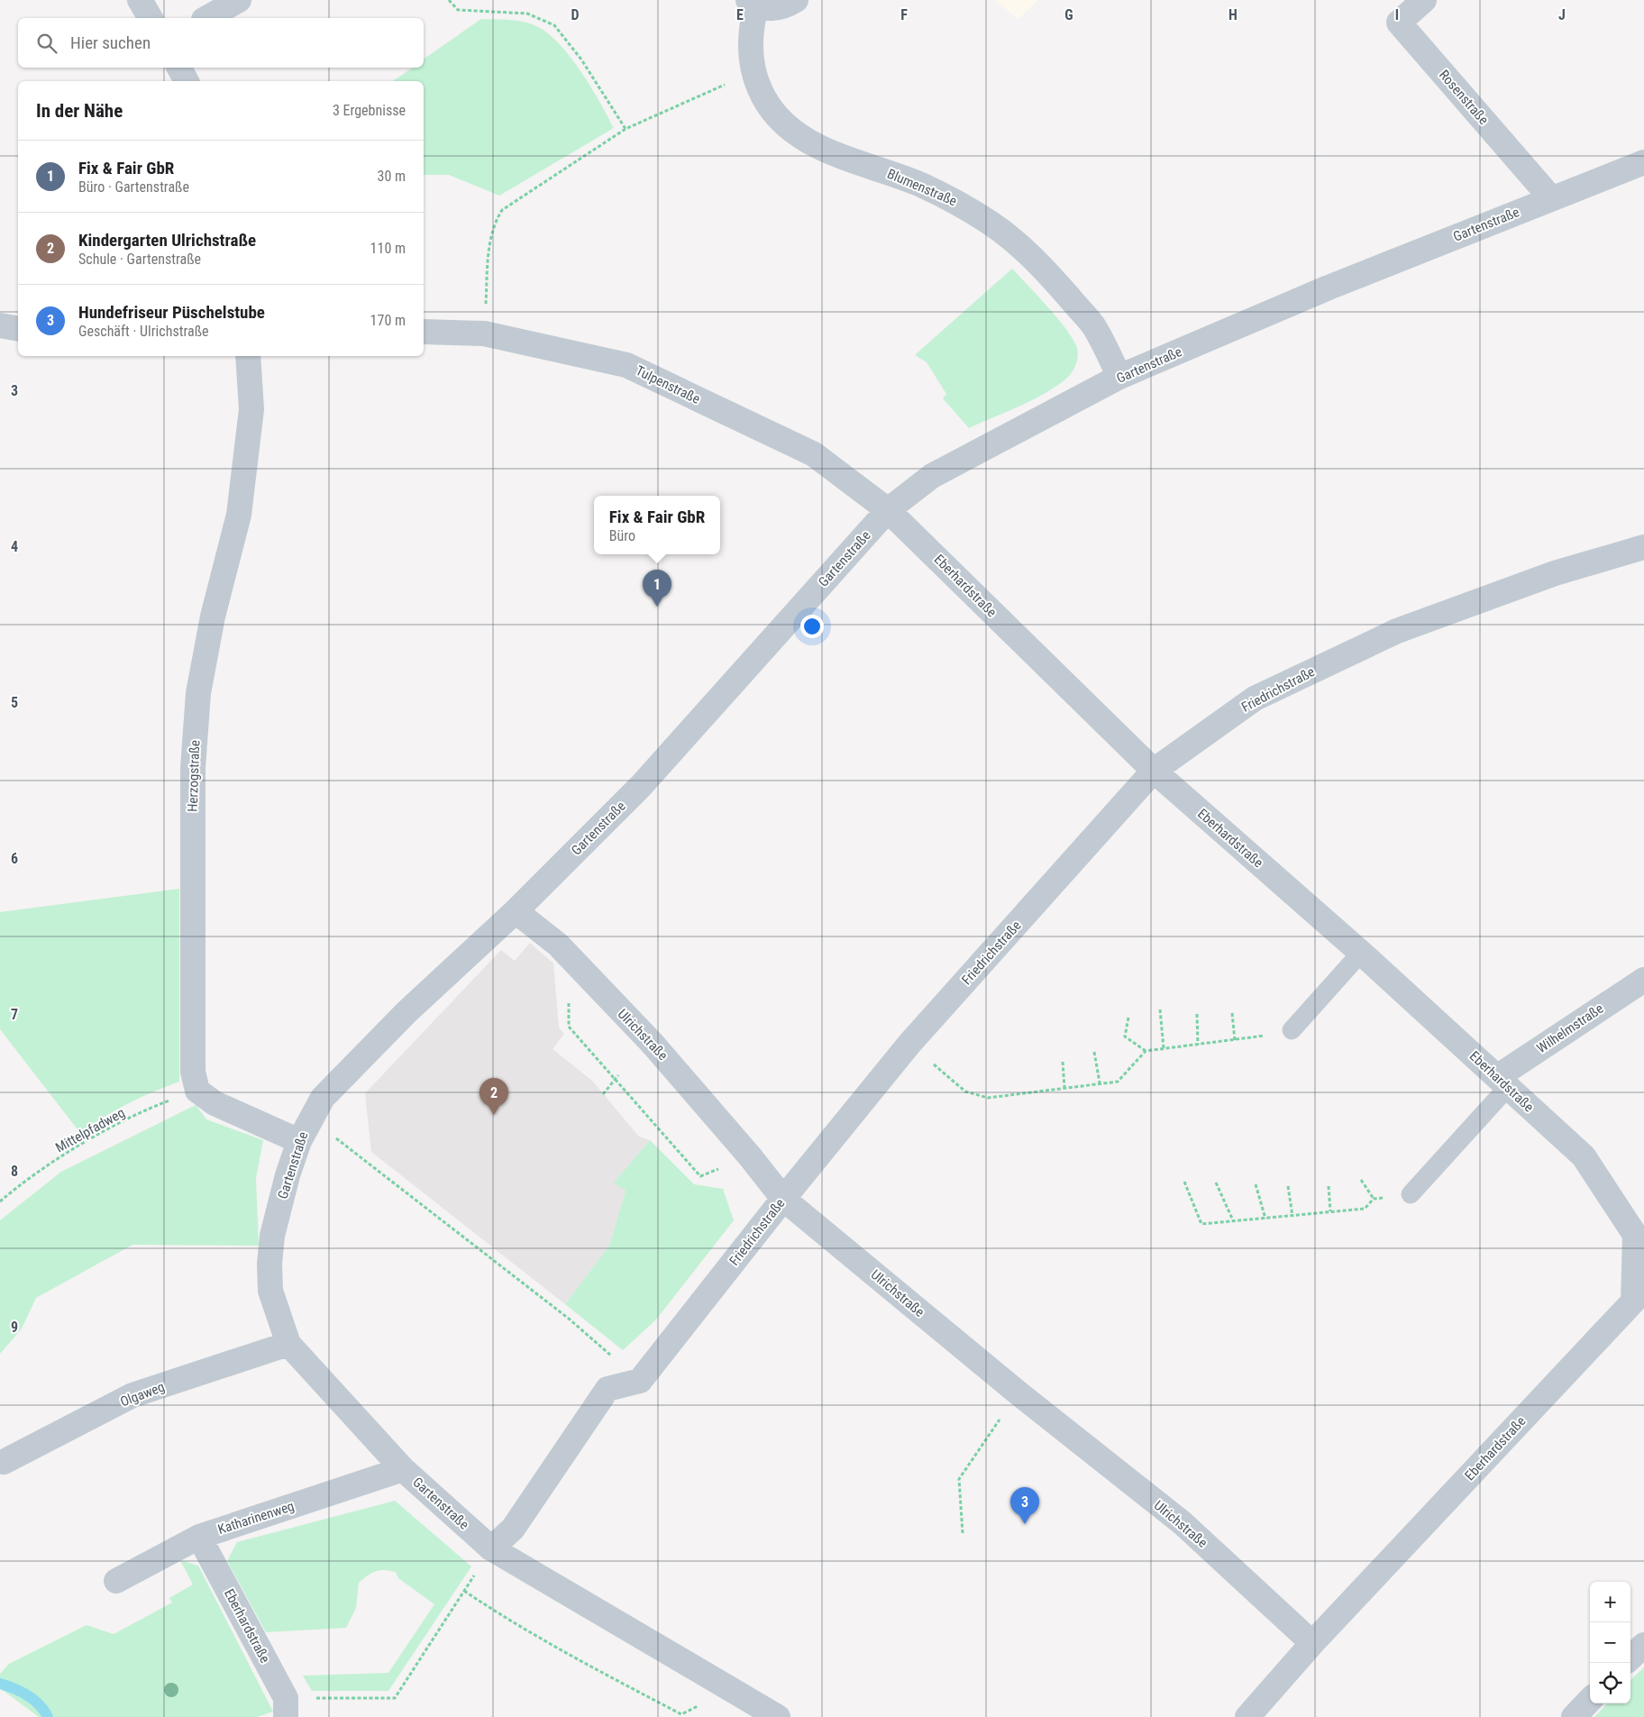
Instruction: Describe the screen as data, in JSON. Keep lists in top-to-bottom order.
{
  "streets": {
    "street": [
      "Rosenstraße",
      "Blumenstraße",
      "Gartenstraße",
      "Tulpenstraße",
      "Eberhardstraße",
      "Friedrichstraße",
      "Herzogstraße",
      "Wilhelmstraße",
      "Ulrichstraße",
      "Olgaweg",
      "Katharinenweg"
    ],
    "path": ["Mittelpfadweg"]
  },
  "crossings": [
    ["Rosenstraße", "Gartenstraße"],
    ["Blumenstraße", "Gartenstraße"],
    ["Gartenstraße", "Tulpenstraße"],
    ["Gartenstraße", "Eberhardstraße"],
    ["Gartenstraße", "Ulrichstraße"],
    ["Gartenstraße", "Olgaweg"],
    ["Gartenstraße", "Katharinenweg"],
    ["Tulpenstraße", "Eberhardstraße"],
    ["Eberhardstraße", "Friedrichstraße"],
    ["Eberhardstraße", "Wilhelmstraße"],
    ["Eberhardstraße", "Ulrichstraße"],
    ["Eberhardstraße", "Katharinenweg"],
    ["Friedrichstraße", "Ulrichstraße"],
    ["Herzogstraße", "Mittelpfadweg"]
  ],
  "page": {
    "search": "Hier suchen",
    "heading": ["In der Nähe", "3 Ergebnisse"],
    "list": [
      {
        "mark": "1",
        "name": "Fix & Fair GbR",
        "note": "Büro · Gartenstraße",
        "value": "30 m"
      },
      {
        "mark": "2",
        "name": "Kindergarten Ulrichstraße",
        "note": "Schule · Gartenstraße",
        "value": "110 m"
      },
      {
        "mark": "3",
        "name": "Hundefriseur Püschelstube",
        "note": "Geschäft · Ulrichstraße",
        "value": "170 m"
      }
    ],
    "popup": ["Fix & Fair GbR", "Büro"],
    "pins": ["1", "2", "3"],
    "map_buttons": ["+", "−"]
  },
  "grid": {
    "columns": [
      "D",
      "E",
      "F",
      "G",
      "H",
      "I",
      "J"
    ],
    "rows": [
      "3",
      "4",
      "5",
      "6",
      "7",
      "8",
      "9"
    ]
  }
}
